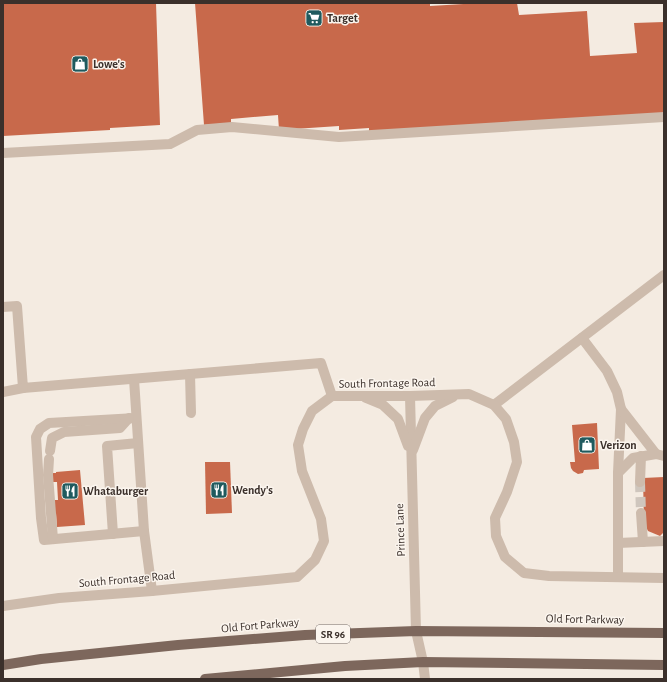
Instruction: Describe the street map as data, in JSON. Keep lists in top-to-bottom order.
{
  "streets": {
    "main road": ["Old Fort Parkway", "SR 96"],
    "street": ["South Frontage Road", "Prince Lane"]
  },
  "crossings": [
    ["South Frontage Road", "Prince Lane"],
    ["Prince Lane", "Old Fort Parkway"]
  ],
  "places": {
    "supermarket": ["Target"],
    "shop": ["Lowe's", "Verizon"],
    "restaurant": ["Wendy's", "Whataburger"]
  }
}
